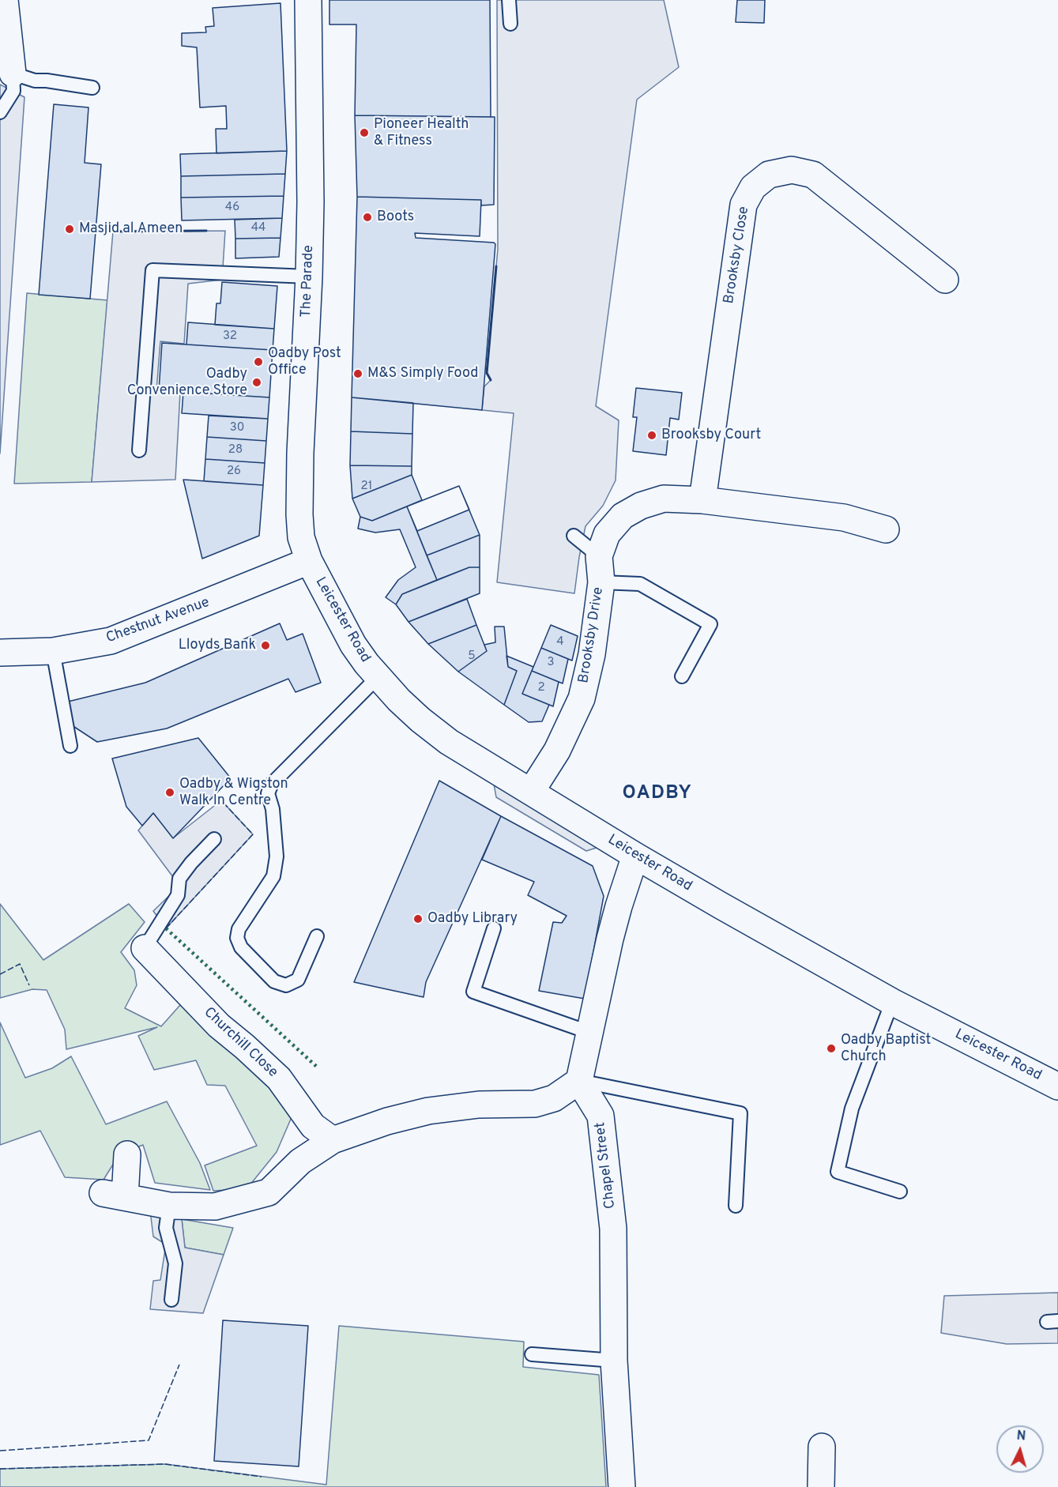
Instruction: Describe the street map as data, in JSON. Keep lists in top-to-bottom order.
{
  "streets": {
    "street": [
      "Brooksby Close",
      "The Parade",
      "Leicester Road",
      "Chestnut Avenue",
      "Brooksby Drive",
      "Churchill Close",
      "Chapel Street"
    ]
  },
  "crossings": [
    ["Brooksby Close", "Brooksby Drive"],
    ["The Parade", "Leicester Road"],
    ["The Parade", "Chestnut Avenue"],
    ["Leicester Road", "Chestnut Avenue"],
    ["Leicester Road", "Brooksby Drive"]
  ],
  "districts": ["OADBY"],
  "places": [
    "Pioneer Health & Fitness",
    "Boots",
    "Masjid al Ameen",
    "Oadby Post Office",
    "M&S Simply Food",
    "Oadby Convenience Store",
    "Brooksby Court",
    "Lloyds Bank",
    "Oadby & Wigston Walk In Centre",
    "Oadby Library",
    "Oadby Baptist Church"
  ],
  "house_numbers": [
    "46",
    "44",
    "32",
    "30",
    "28",
    "26",
    "21",
    "4",
    "5",
    "3",
    "2"
  ],
  "north": "top"
}
